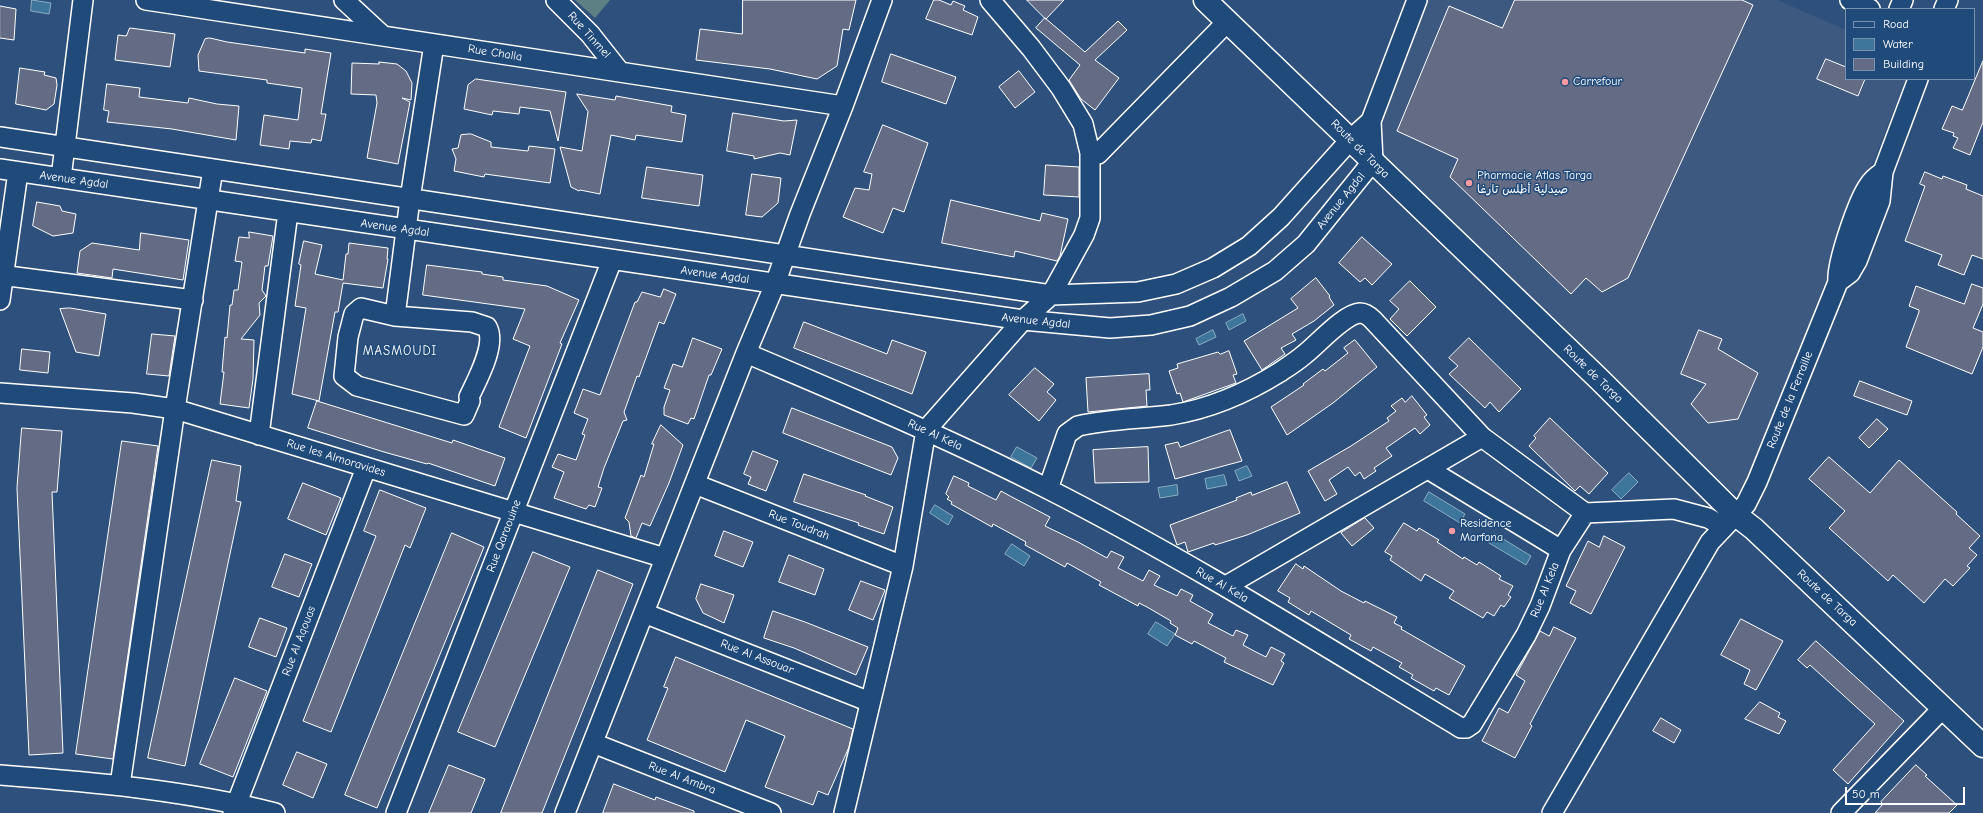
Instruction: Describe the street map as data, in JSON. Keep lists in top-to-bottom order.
{
  "streets": {
    "main road": ["Route de Targa"],
    "street": [
      "Rue Tinmel",
      "Rue Challa",
      "Avenue Agdal",
      "Route de la Ferraille",
      "Rue Al Kela",
      "Rue les Almoravides",
      "Rue Toudrah",
      "Rue Qaraouine",
      "Rue Al Aqouas",
      "Rue Al Assouar",
      "Rue Al Ambra"
    ]
  },
  "crossings": [
    ["Rue Tinmel", "Rue Challa"],
    ["Route de Targa", "Avenue Agdal"],
    ["Route de Targa", "Route de la Ferraille"],
    ["Avenue Agdal", "Rue Qaraouine"],
    ["Rue les Almoravides", "Rue Qaraouine"],
    ["Rue les Almoravides", "Rue Al Aqouas"]
  ],
  "districts": ["MASMOUDI"],
  "places": ["Carrefour", "Pharmacie Atlas Targa صيدلية أطلس تارغا", "Residence Marfana"],
  "legend": ["Road", "Water", "Building"],
  "scale_bar": "50 m"
}
